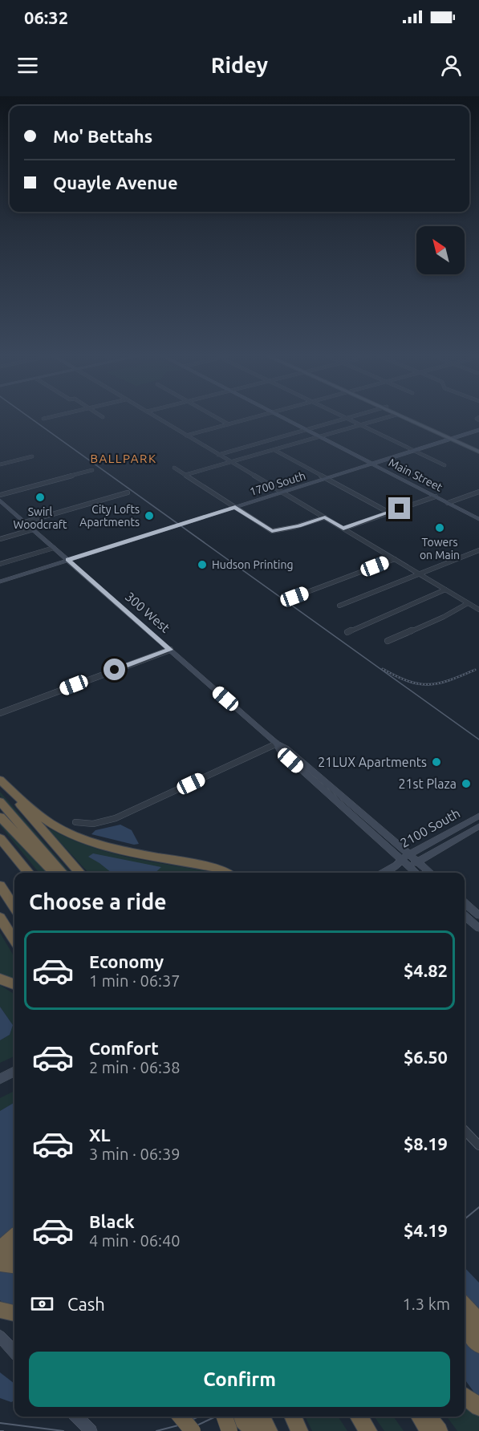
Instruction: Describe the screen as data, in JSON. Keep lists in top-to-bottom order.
{
  "streets": {
    "street": [
      "Main Street",
      "1700 South",
      "300 West",
      "2100 South"
    ]
  },
  "crossings": [
    ["Main Street", "1700 South"],
    ["1700 South", "300 West"],
    ["300 West", "2100 South"]
  ],
  "districts": ["BALLPARK"],
  "places": [
    "Swirl Woodcraft",
    "City Lofts Apartments",
    "Towers on Main",
    "Hudson Printing",
    "21LUX Apartments",
    "21st Plaza"
  ],
  "north": "top left",
  "page": {
    "status": "06:32",
    "header": "Ridey",
    "banner": ["Mo' Bettahs", "Quayle Avenue"],
    "heading": "Choose a ride",
    "list": [
      {
        "name": "Economy",
        "note": "1 min · 06:37",
        "value": "$4.82"
      },
      {
        "name": "Comfort",
        "note": "2 min · 06:38",
        "value": "$6.50"
      },
      {
        "name": "XL",
        "note": "3 min · 06:39",
        "value": "$8.19"
      },
      {
        "name": "Black",
        "note": "4 min · 06:40",
        "value": "$4.19"
      }
    ],
    "pay": ["Cash", "1.3 km"],
    "buttons": "Confirm"
  }
}
